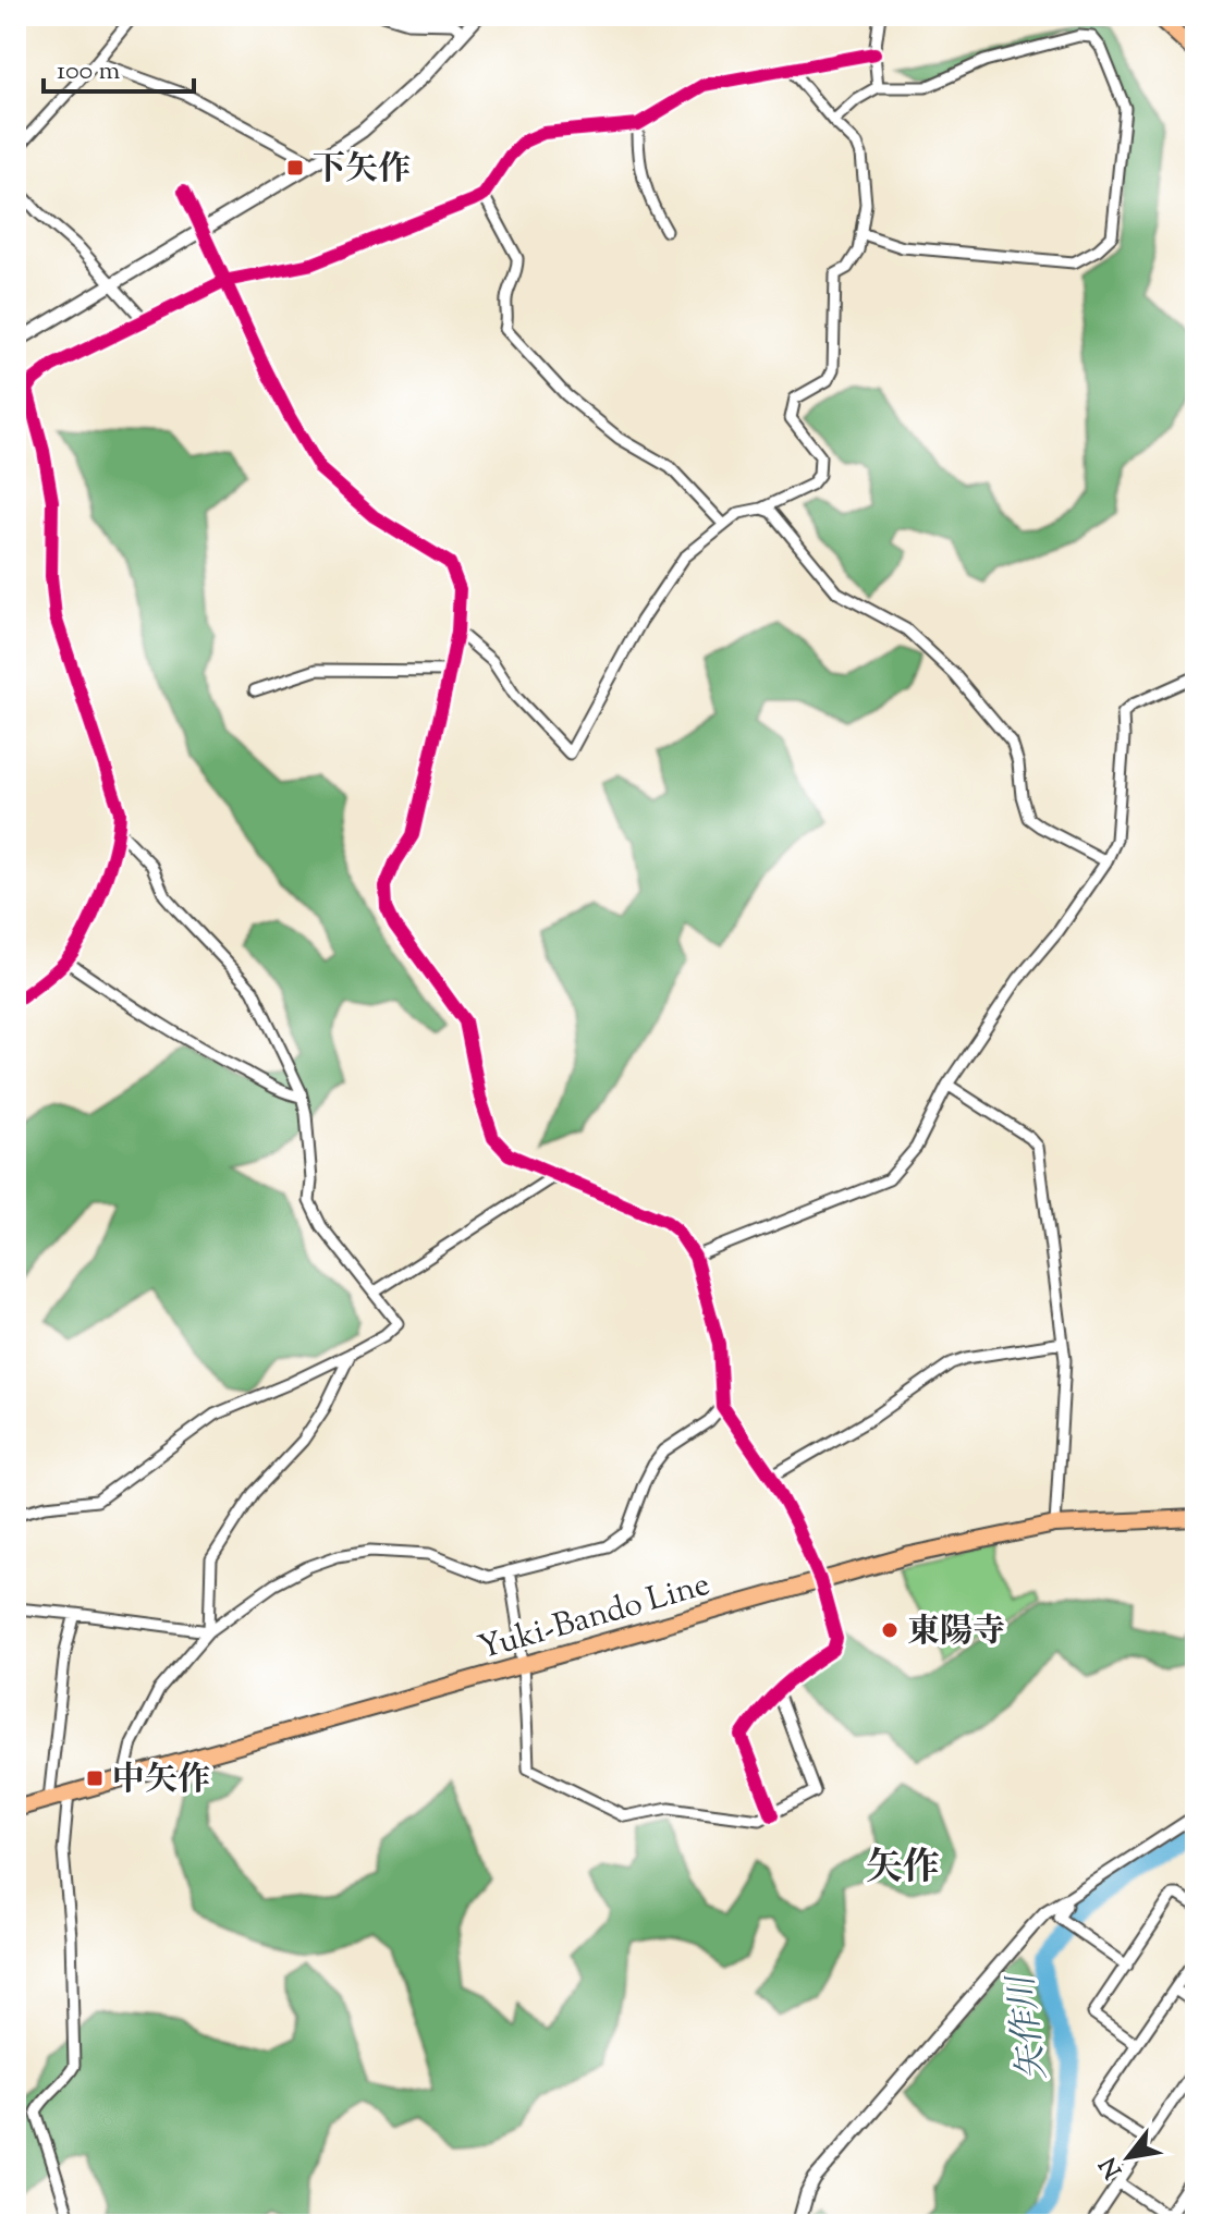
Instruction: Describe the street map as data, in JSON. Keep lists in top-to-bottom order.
{
  "streets": {
    "main road": ["Yuki-Bando Line"]
  },
  "districts": ["矢作"],
  "water": ["矢作川"],
  "places": {
    "transit": ["下矢作", "中矢作"],
    "other": ["東陽寺"]
  },
  "scale_bar": "100 m",
  "north": "bottom left"
}
